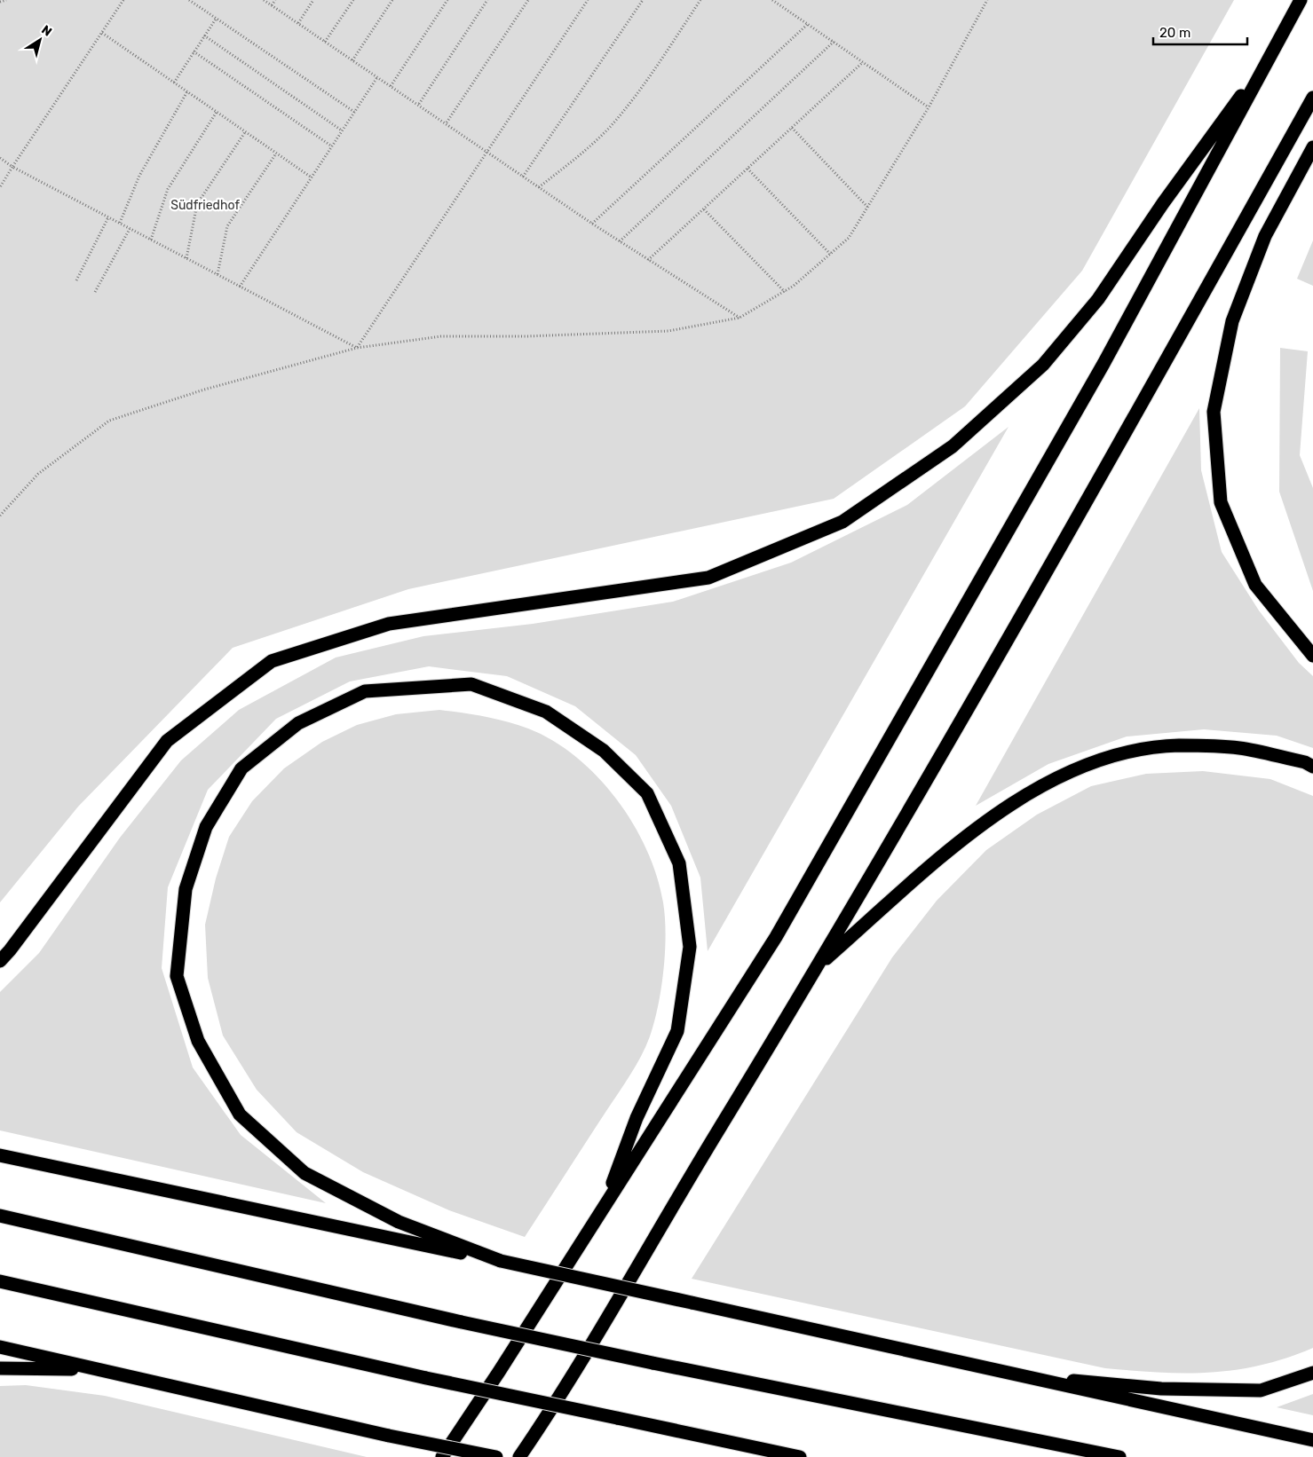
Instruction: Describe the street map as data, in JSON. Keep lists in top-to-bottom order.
{
  "parks": ["Südfriedhof"],
  "scale_bar": "20 m",
  "north": "top right"
}
